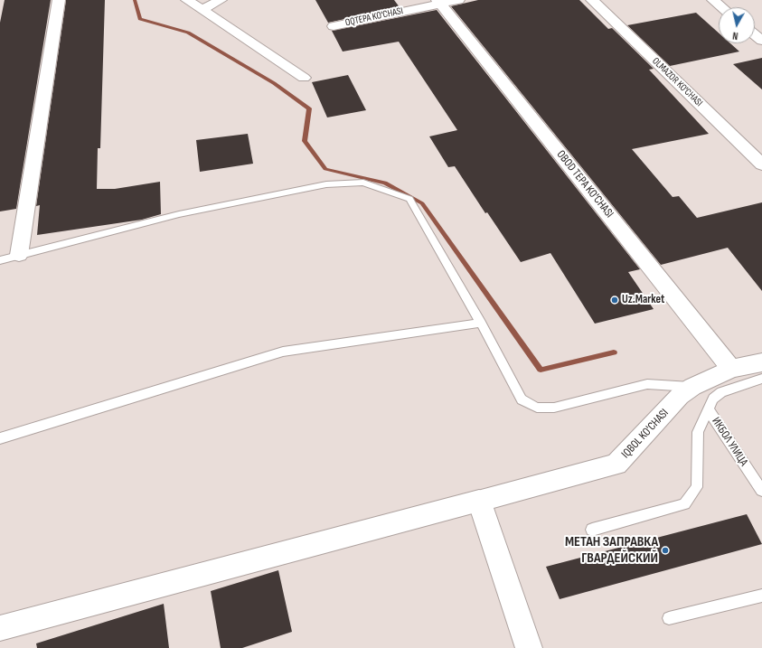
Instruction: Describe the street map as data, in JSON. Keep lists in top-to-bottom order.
{
  "streets": {
    "street": [
      "OQTEPA KO'CHASI",
      "OLMAZOR KO'CHASI",
      "OBOD TEPA KO'CHASI",
      "IQBOL KO'CHASI"
    ],
    "lane": ["ИКБОЛ УЛИЦА"]
  },
  "crossings": [
    ["OQTEPA KO'CHASI", "OBOD TEPA KO'CHASI"],
    ["OBOD TEPA KO'CHASI", "IQBOL KO'CHASI"]
  ],
  "places": ["Uz.Market", "МЕТАН ЗАПРАВКА ГВАРДЕЙСКИЙ"],
  "north": "bottom"
}
